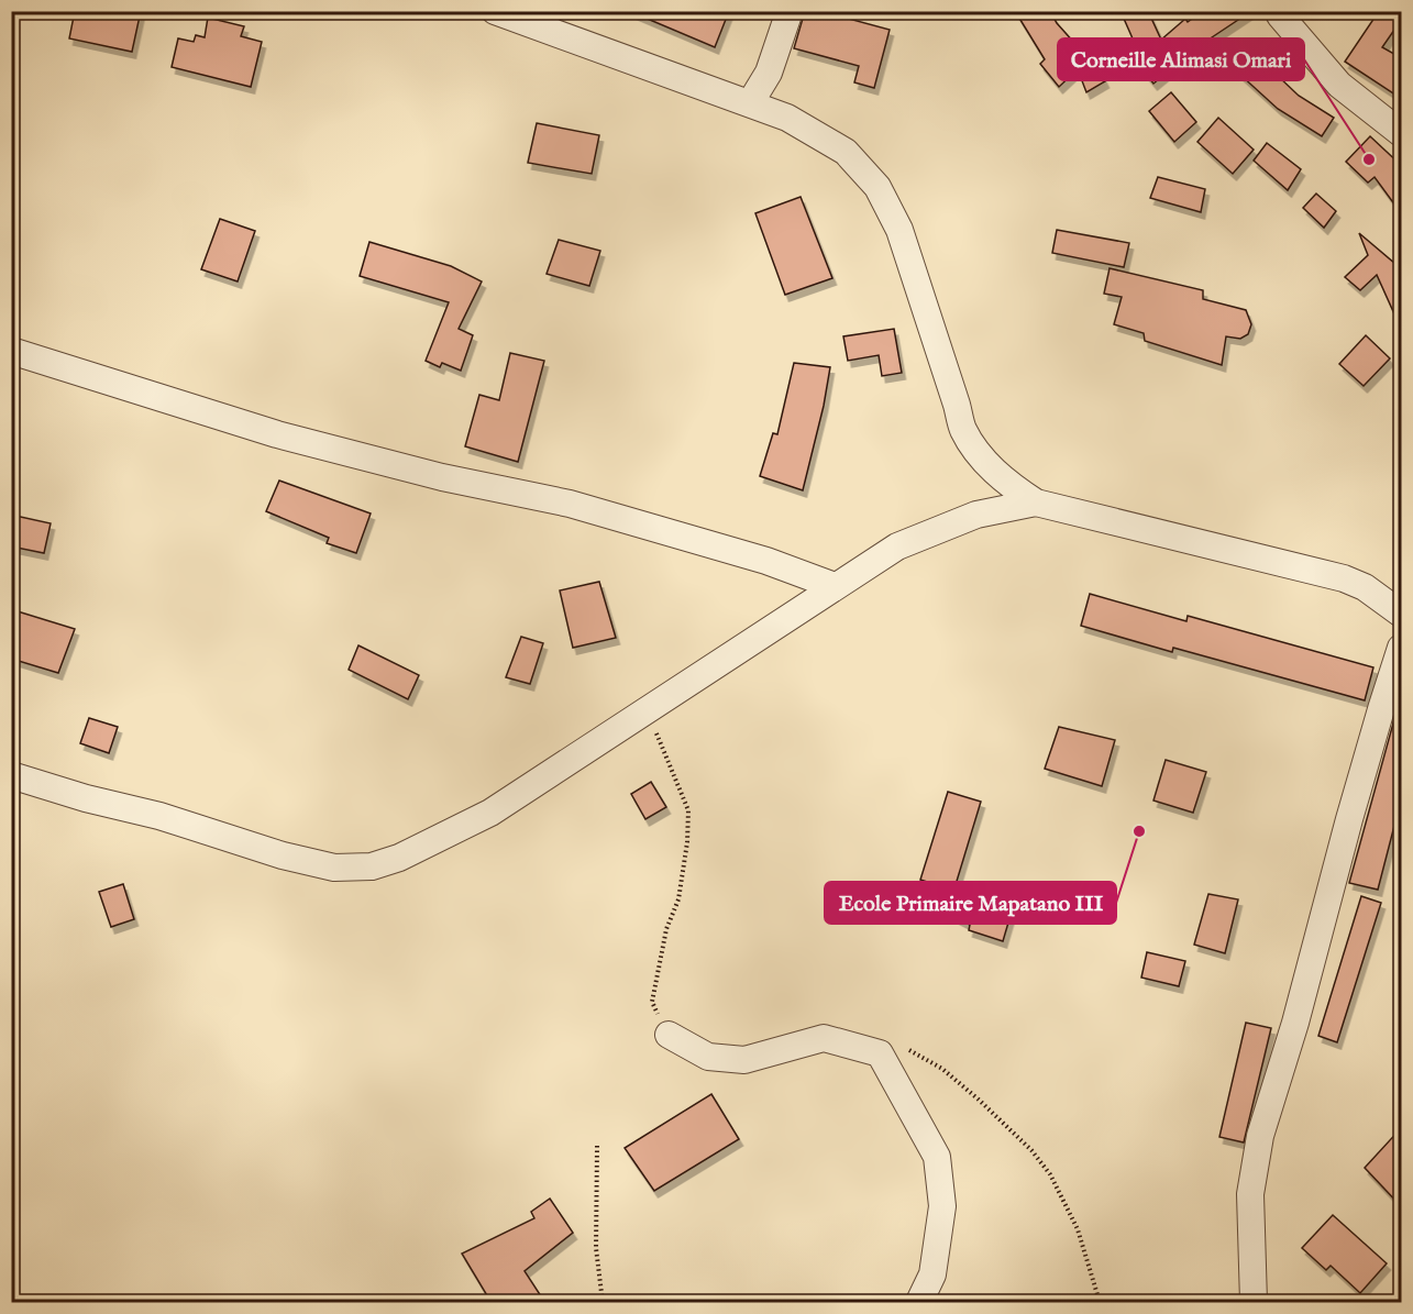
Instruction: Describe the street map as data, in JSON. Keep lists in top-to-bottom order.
{
  "places": ["Corneille Alimasi Omari", "Ecole Primaire Mapatano III"]
}
